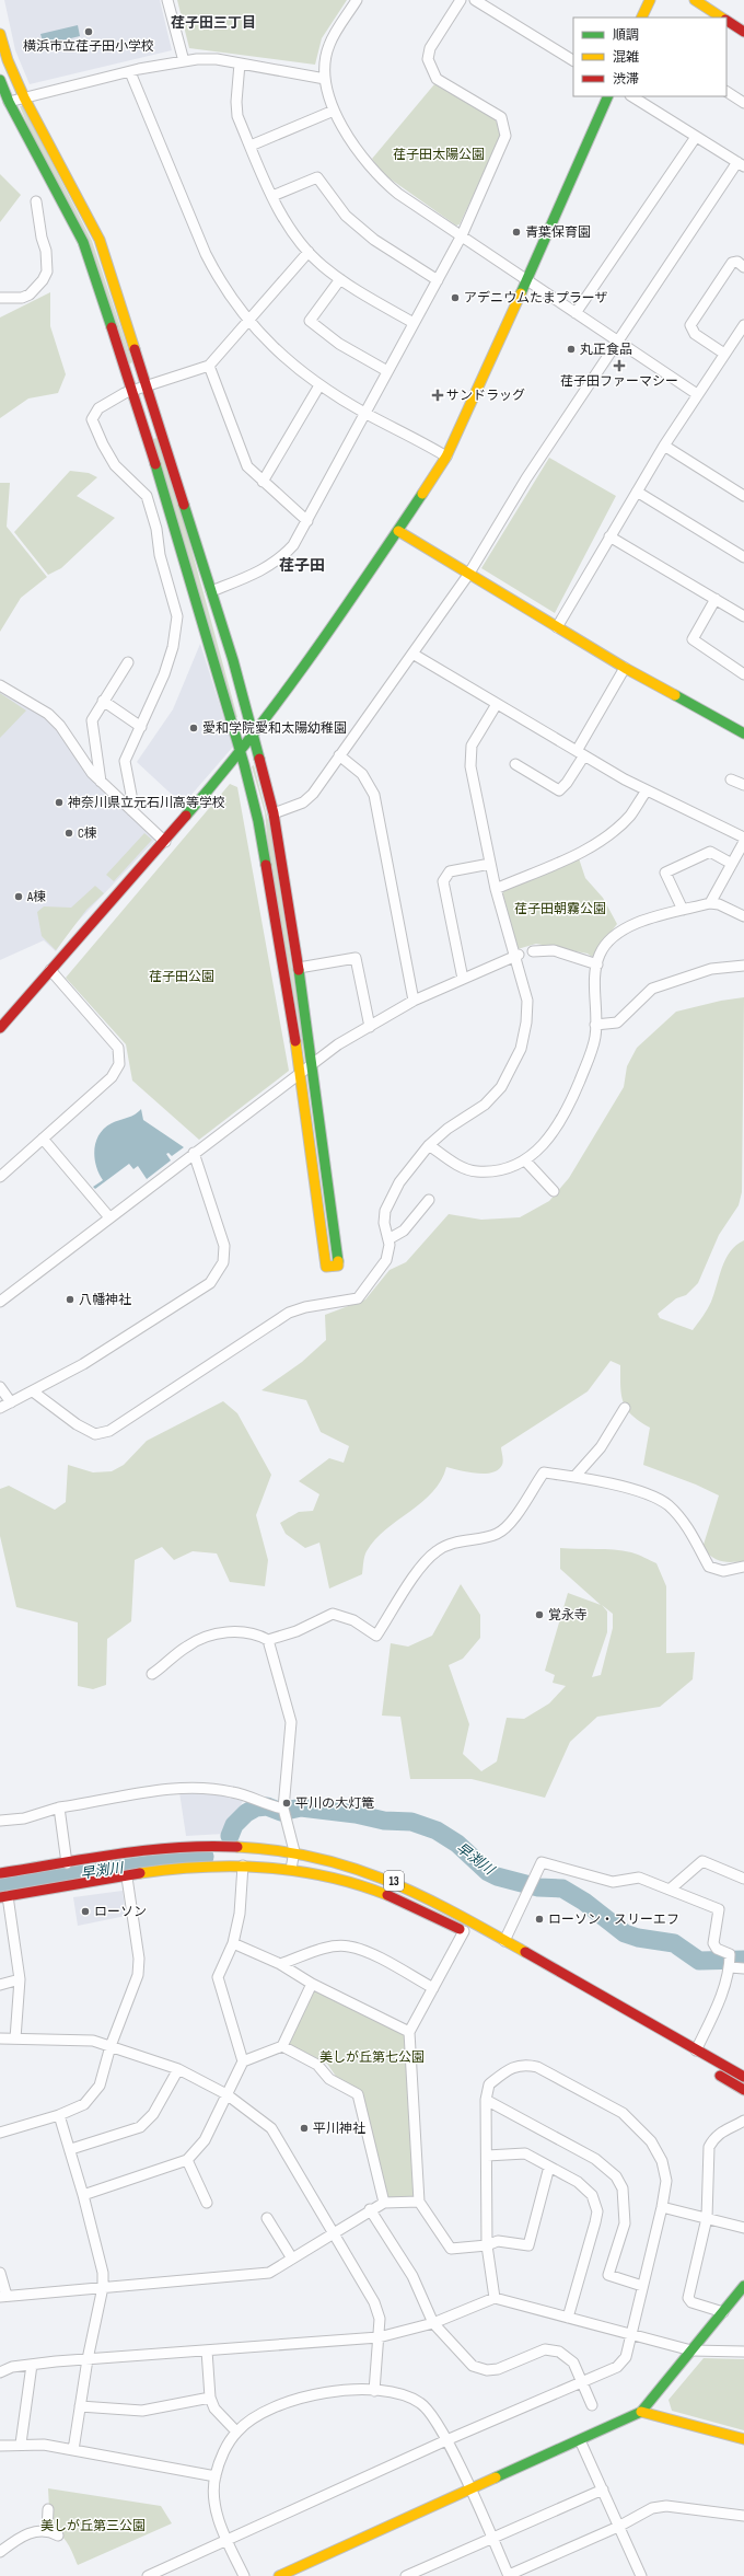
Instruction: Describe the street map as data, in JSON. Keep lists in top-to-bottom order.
{
  "streets": {
    "street": ["13"]
  },
  "districts": ["荏子田三丁目", "荏子田"],
  "water": ["早渕川"],
  "parks": [
    "荏子田太陽公園",
    "荏子田朝霧公園",
    "荏子田公園",
    "美しが丘第七公園",
    "美しが丘第三公園"
  ],
  "places": {
    "other": [
      "横浜市立荏子田小学校",
      "青葉保育園",
      "アデニウムたまプラーザ",
      "丸正食品",
      "愛和学院愛和太陽幼稚園",
      "神奈川県立元石川高等学校",
      "C棟",
      "A棟",
      "八幡神社",
      "覚永寺",
      "平川の大灯篭",
      "ローソン",
      "ローソン・スリーエフ",
      "平川神社"
    ],
    "health": ["荏子田ファーマシー", "サンドラッグ"]
  },
  "legend": ["順調", "混雑", "渋滞"]
}
